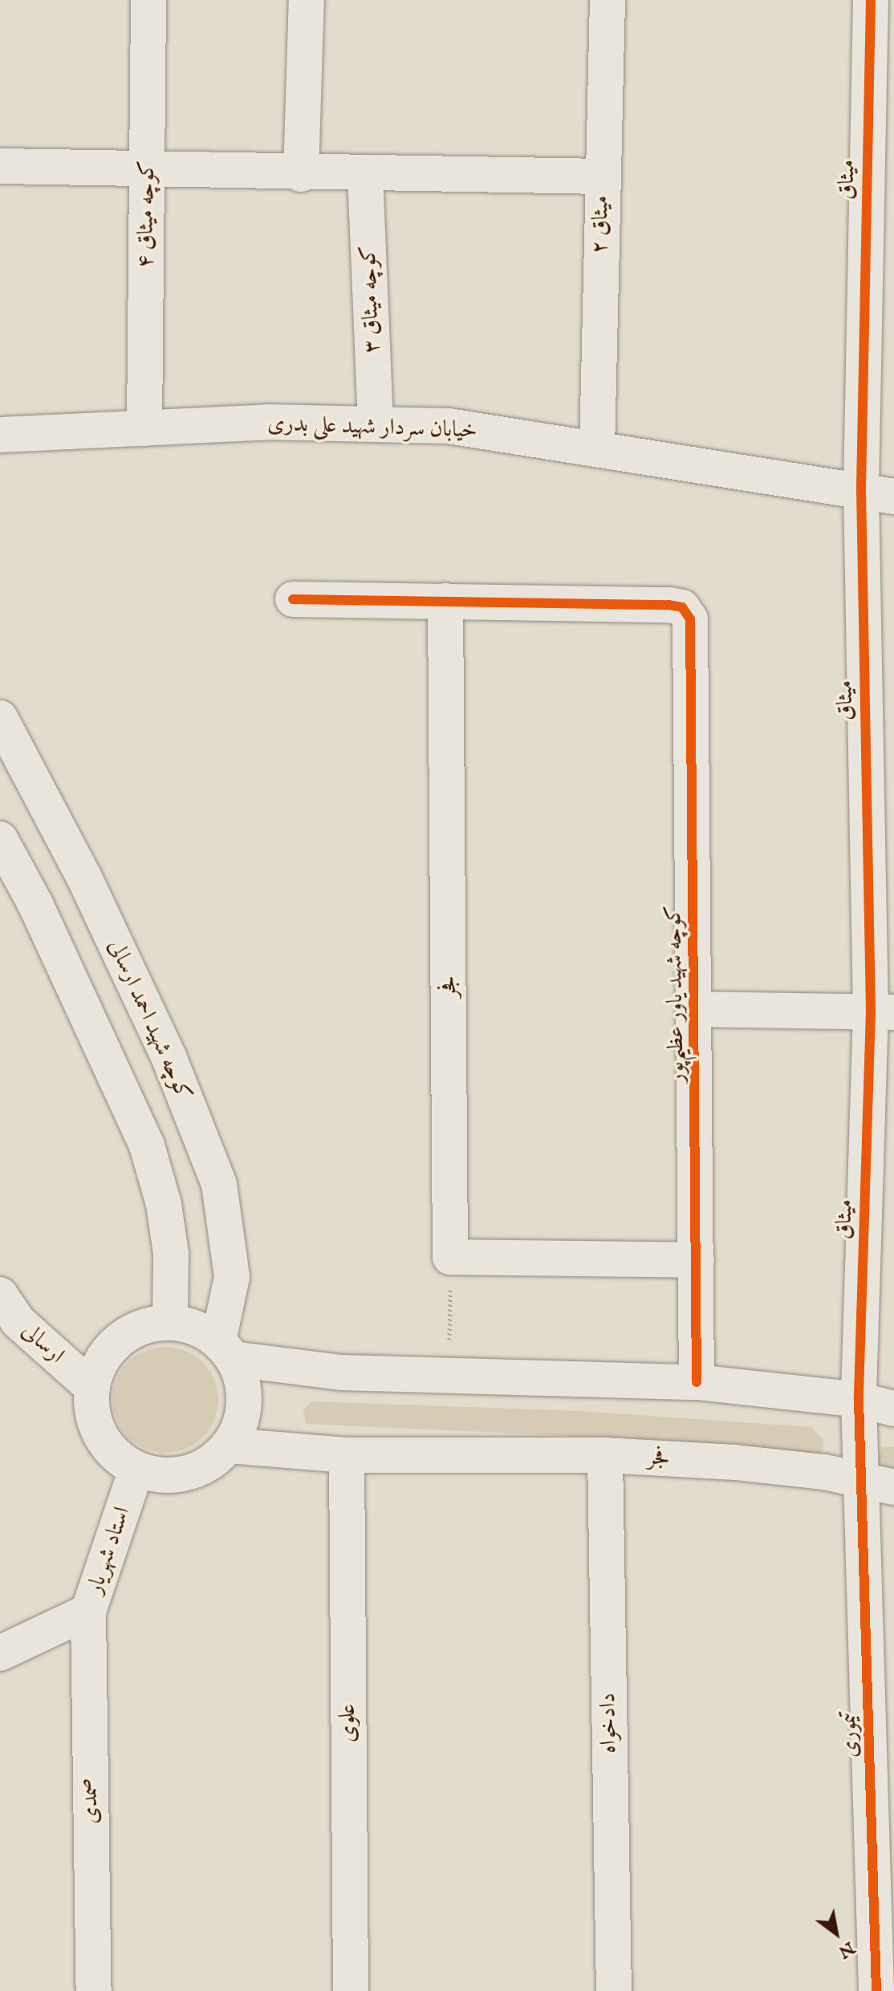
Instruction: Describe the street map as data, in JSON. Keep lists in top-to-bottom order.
{
  "streets": {
    "street": [
      "میثاق",
      "کوچه میثاق ۴",
      "میثاق ۲",
      "کوچه میثاق ۳",
      "خیابان سردار شهید علی بدری",
      "فجر",
      "کوچه شهید یاور عظیم‌پور",
      "کوچه شهید احمد ارسالی",
      "ارسالی",
      "استاد شهریار",
      "علوی",
      "دادخواه",
      "تیموری",
      "صمدی"
    ]
  },
  "crossings": [
    ["میثاق", "خیابان سردار شهید علی بدری"],
    ["میثاق", "فجر"],
    ["میثاق", "تیموری"],
    ["کوچه میثاق ۴", "خیابان سردار شهید علی بدری"],
    ["میثاق ۲", "خیابان سردار شهید علی بدری"],
    ["کوچه میثاق ۳", "خیابان سردار شهید علی بدری"],
    ["فجر", "کوچه شهید یاور عظیم‌پور"],
    ["فجر", "کوچه شهید احمد ارسالی"],
    ["فجر", "ارسالی"],
    ["فجر", "استاد شهریار"],
    ["فجر", "علوی"],
    ["فجر", "دادخواه"],
    ["فجر", "تیموری"],
    ["کوچه شهید احمد ارسالی", "ارسالی"],
    ["کوچه شهید احمد ارسالی", "استاد شهریار"],
    ["ارسالی", "استاد شهریار"],
    ["استاد شهریار", "صمدی"]
  ],
  "north": "bottom right"
}
